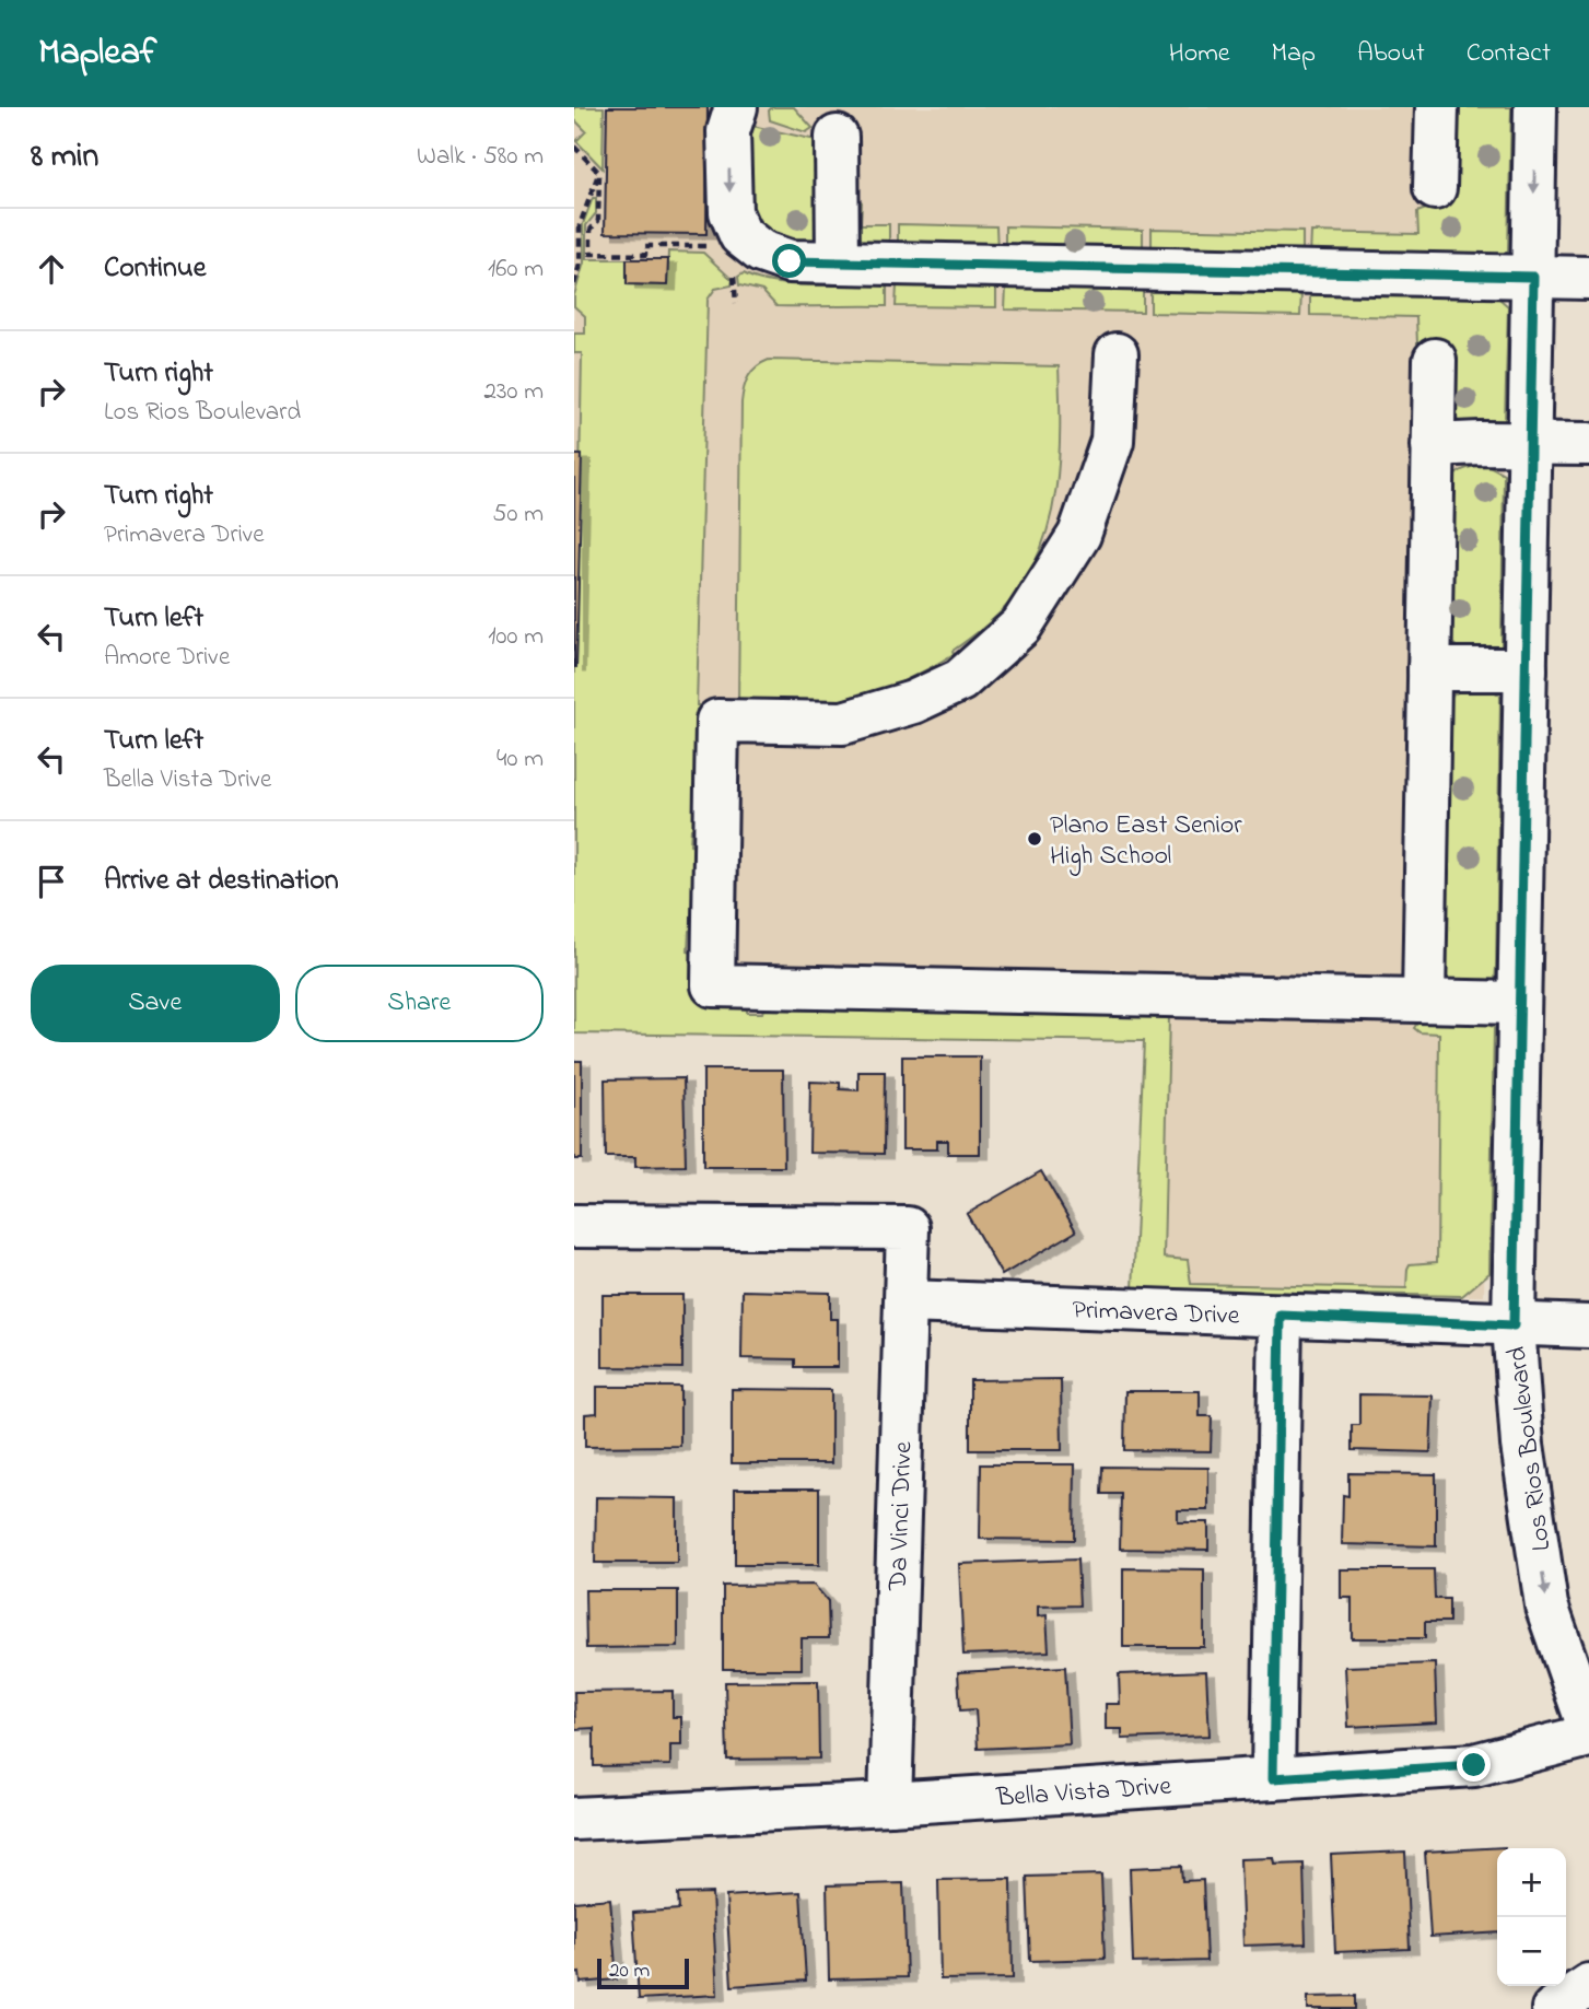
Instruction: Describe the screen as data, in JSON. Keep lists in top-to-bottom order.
{
  "streets": {
    "street": [
      "Primavera Drive",
      "Los Rios Boulevard",
      "Da Vinci Drive",
      "Bella Vista Drive"
    ]
  },
  "crossings": [
    ["Primavera Drive", "Los Rios Boulevard"],
    ["Primavera Drive", "Da Vinci Drive"],
    ["Da Vinci Drive", "Bella Vista Drive"]
  ],
  "places": ["Plano East Senior High School"],
  "scale_bar": "20 m",
  "page": {
    "header": "Mapleaf",
    "nav": [
      "Home",
      "Map",
      "About",
      "Contact"
    ],
    "heading": ["8 min", "Walk · 580 m"],
    "list": [
      ["Continue", "160 m"],
      ["Turn right", "Los Rios Boulevard", "230 m"],
      ["Turn right", "Primavera Drive", "50 m"],
      ["Turn left", "Amore Drive", "100 m"],
      ["Turn left", "Bella Vista Drive", "40 m"],
      "Arrive at destination"
    ],
    "buttons": ["Save", "Share"],
    "map_buttons": ["+", "−"],
    "scale": "20 m"
  }
}
